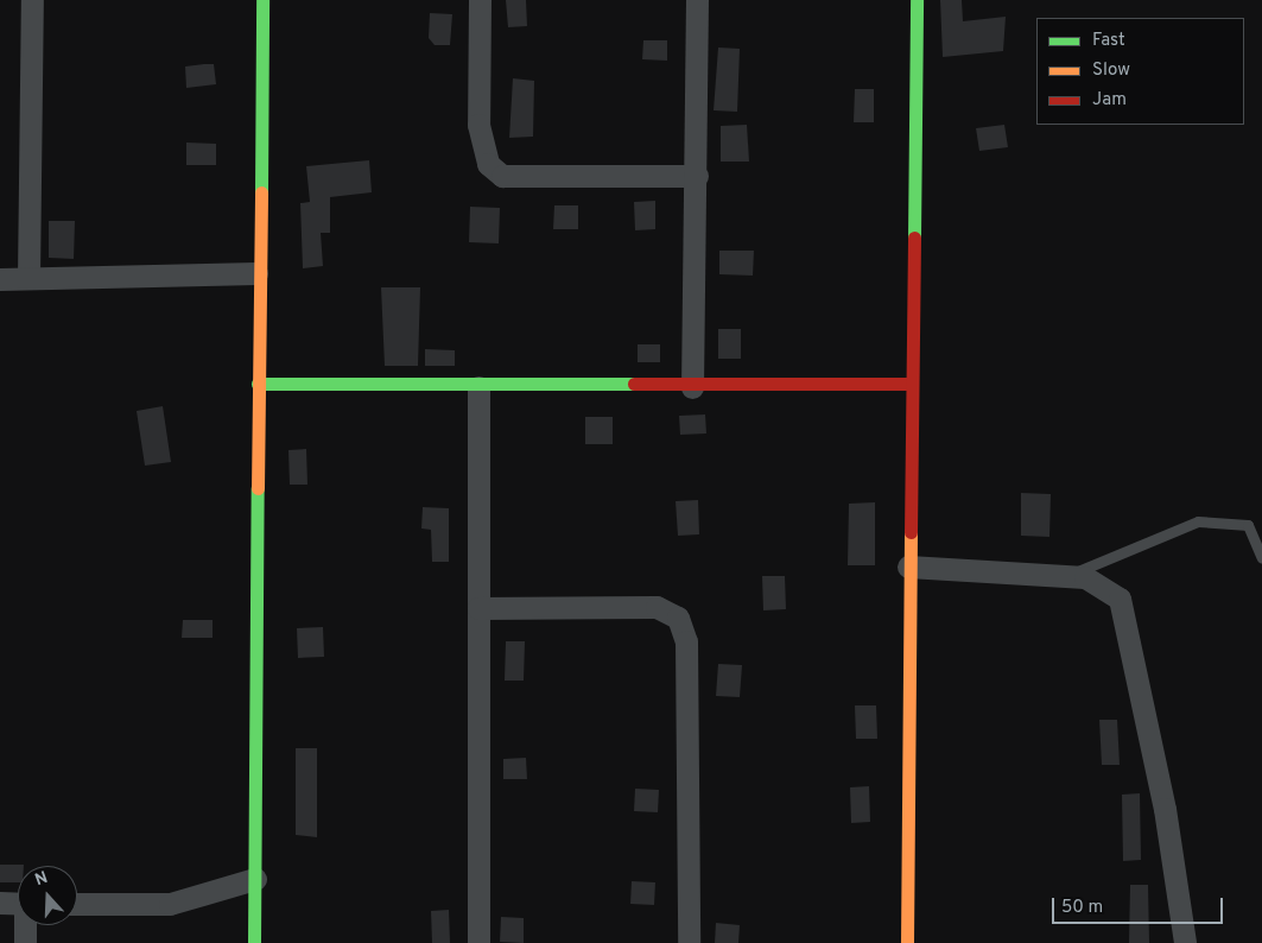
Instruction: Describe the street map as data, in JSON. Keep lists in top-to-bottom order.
{
  "legend": ["Fast", "Slow", "Jam"],
  "scale_bar": "50 m",
  "north": "top"
}
